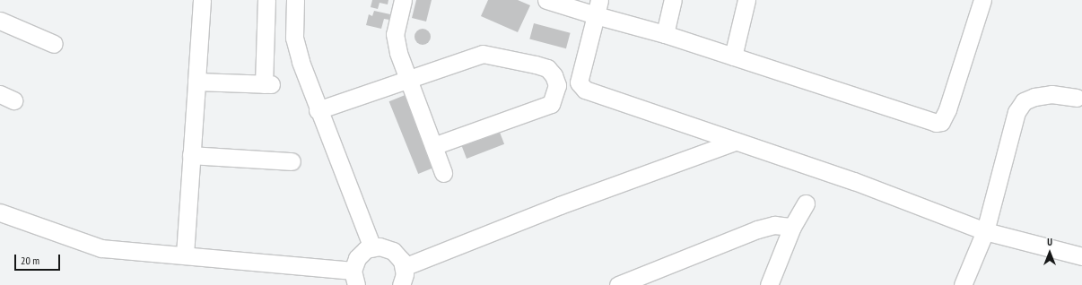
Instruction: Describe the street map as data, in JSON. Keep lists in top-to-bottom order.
{
  "scale_bar": "20 m",
  "north": "top"
}
